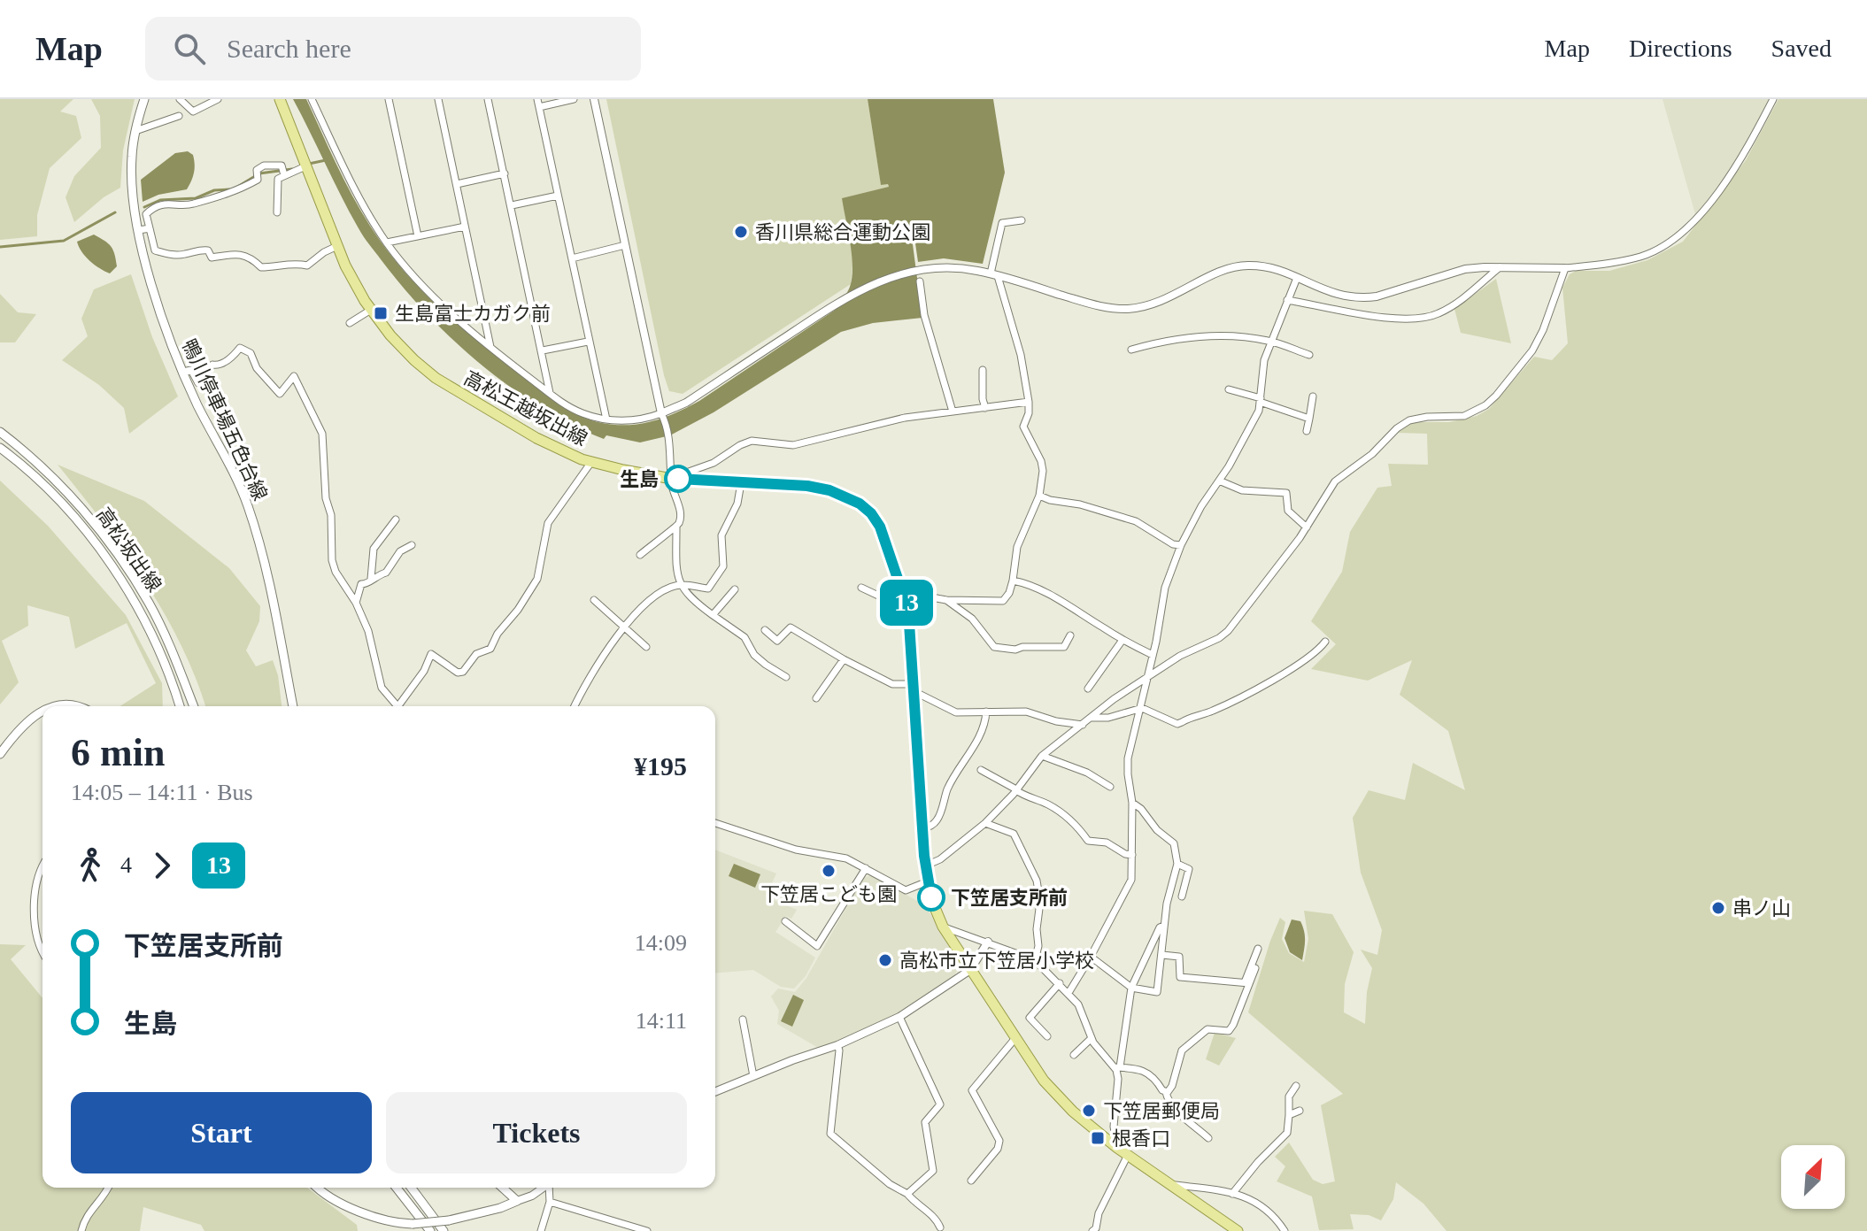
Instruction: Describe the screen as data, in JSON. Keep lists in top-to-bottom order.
{
  "streets": {
    "main road": ["高松王越坂出線", "鴨川停車場五色台線", "高松坂出線"]
  },
  "places": {
    "other": [
      "香川県総合運動公園",
      "生島",
      "下笠居こども園",
      "下笠居支所前",
      "串ノ山",
      "高松市立下笠居小学校",
      "下笠居郵便局"
    ],
    "transit": ["生島富士カガク前", "根香口"]
  },
  "lines": ["bus line 13"],
  "north": "top right",
  "page": {
    "header": "Map",
    "search": "Search here",
    "nav": ["Map", "Directions", "Saved"],
    "on_map": "13",
    "heading": ["6 min", "14:05 – 14:11 · Bus", "¥195"],
    "legs": ["4", "13"],
    "list": [
      {
        "name": "下笠居支所前",
        "value": "14:09"
      },
      {
        "name": "生島",
        "value": "14:11"
      }
    ],
    "buttons": ["Start", "Tickets"]
  }
}
